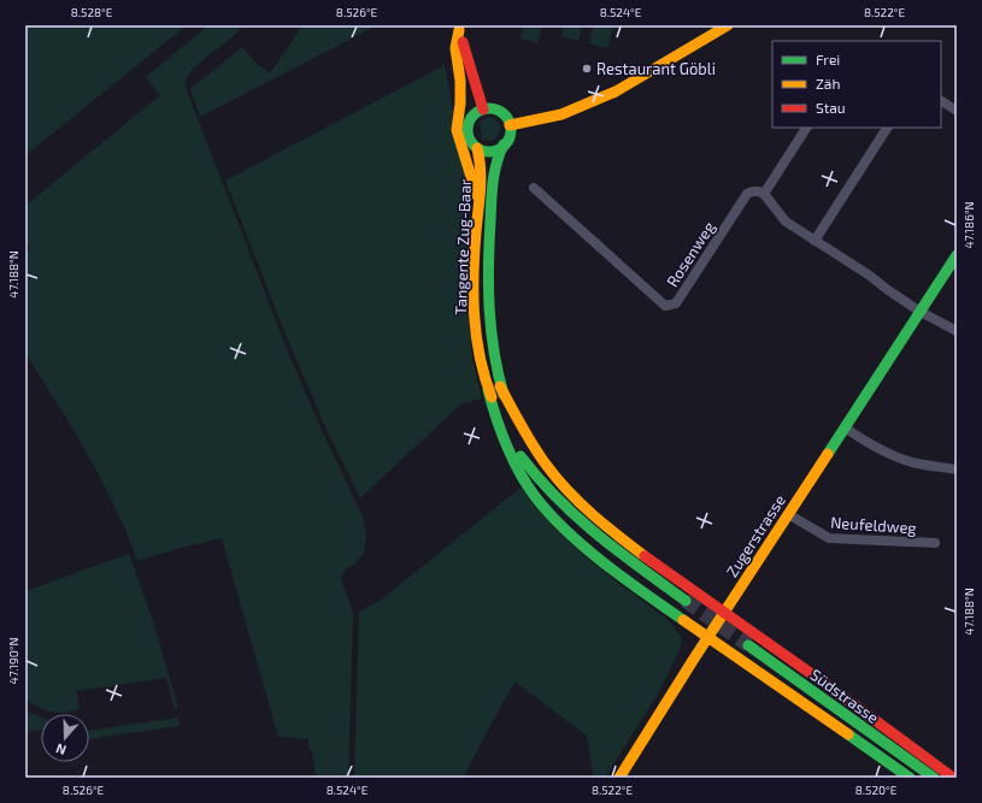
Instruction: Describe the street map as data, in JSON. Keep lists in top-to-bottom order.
{
  "streets": {
    "main road": ["Tangente Zug-Baar", "Zugerstrasse", "Südstrasse"],
    "street": ["Rosenweg", "Neufeldweg"]
  },
  "crossings": [
    ["Neufeldweg", "Zugerstrasse"]
  ],
  "places": ["Restaurant Göbli"],
  "legend": ["Frei", "Zäh", "Stau"],
  "north": "bottom",
  "coordinates": [
    "8.528°E",
    "8.526°E",
    "8.524°E",
    "8.522°E",
    "47.186°N",
    "47.188°N",
    "47.190°N",
    "8.520°E"
  ]
}
